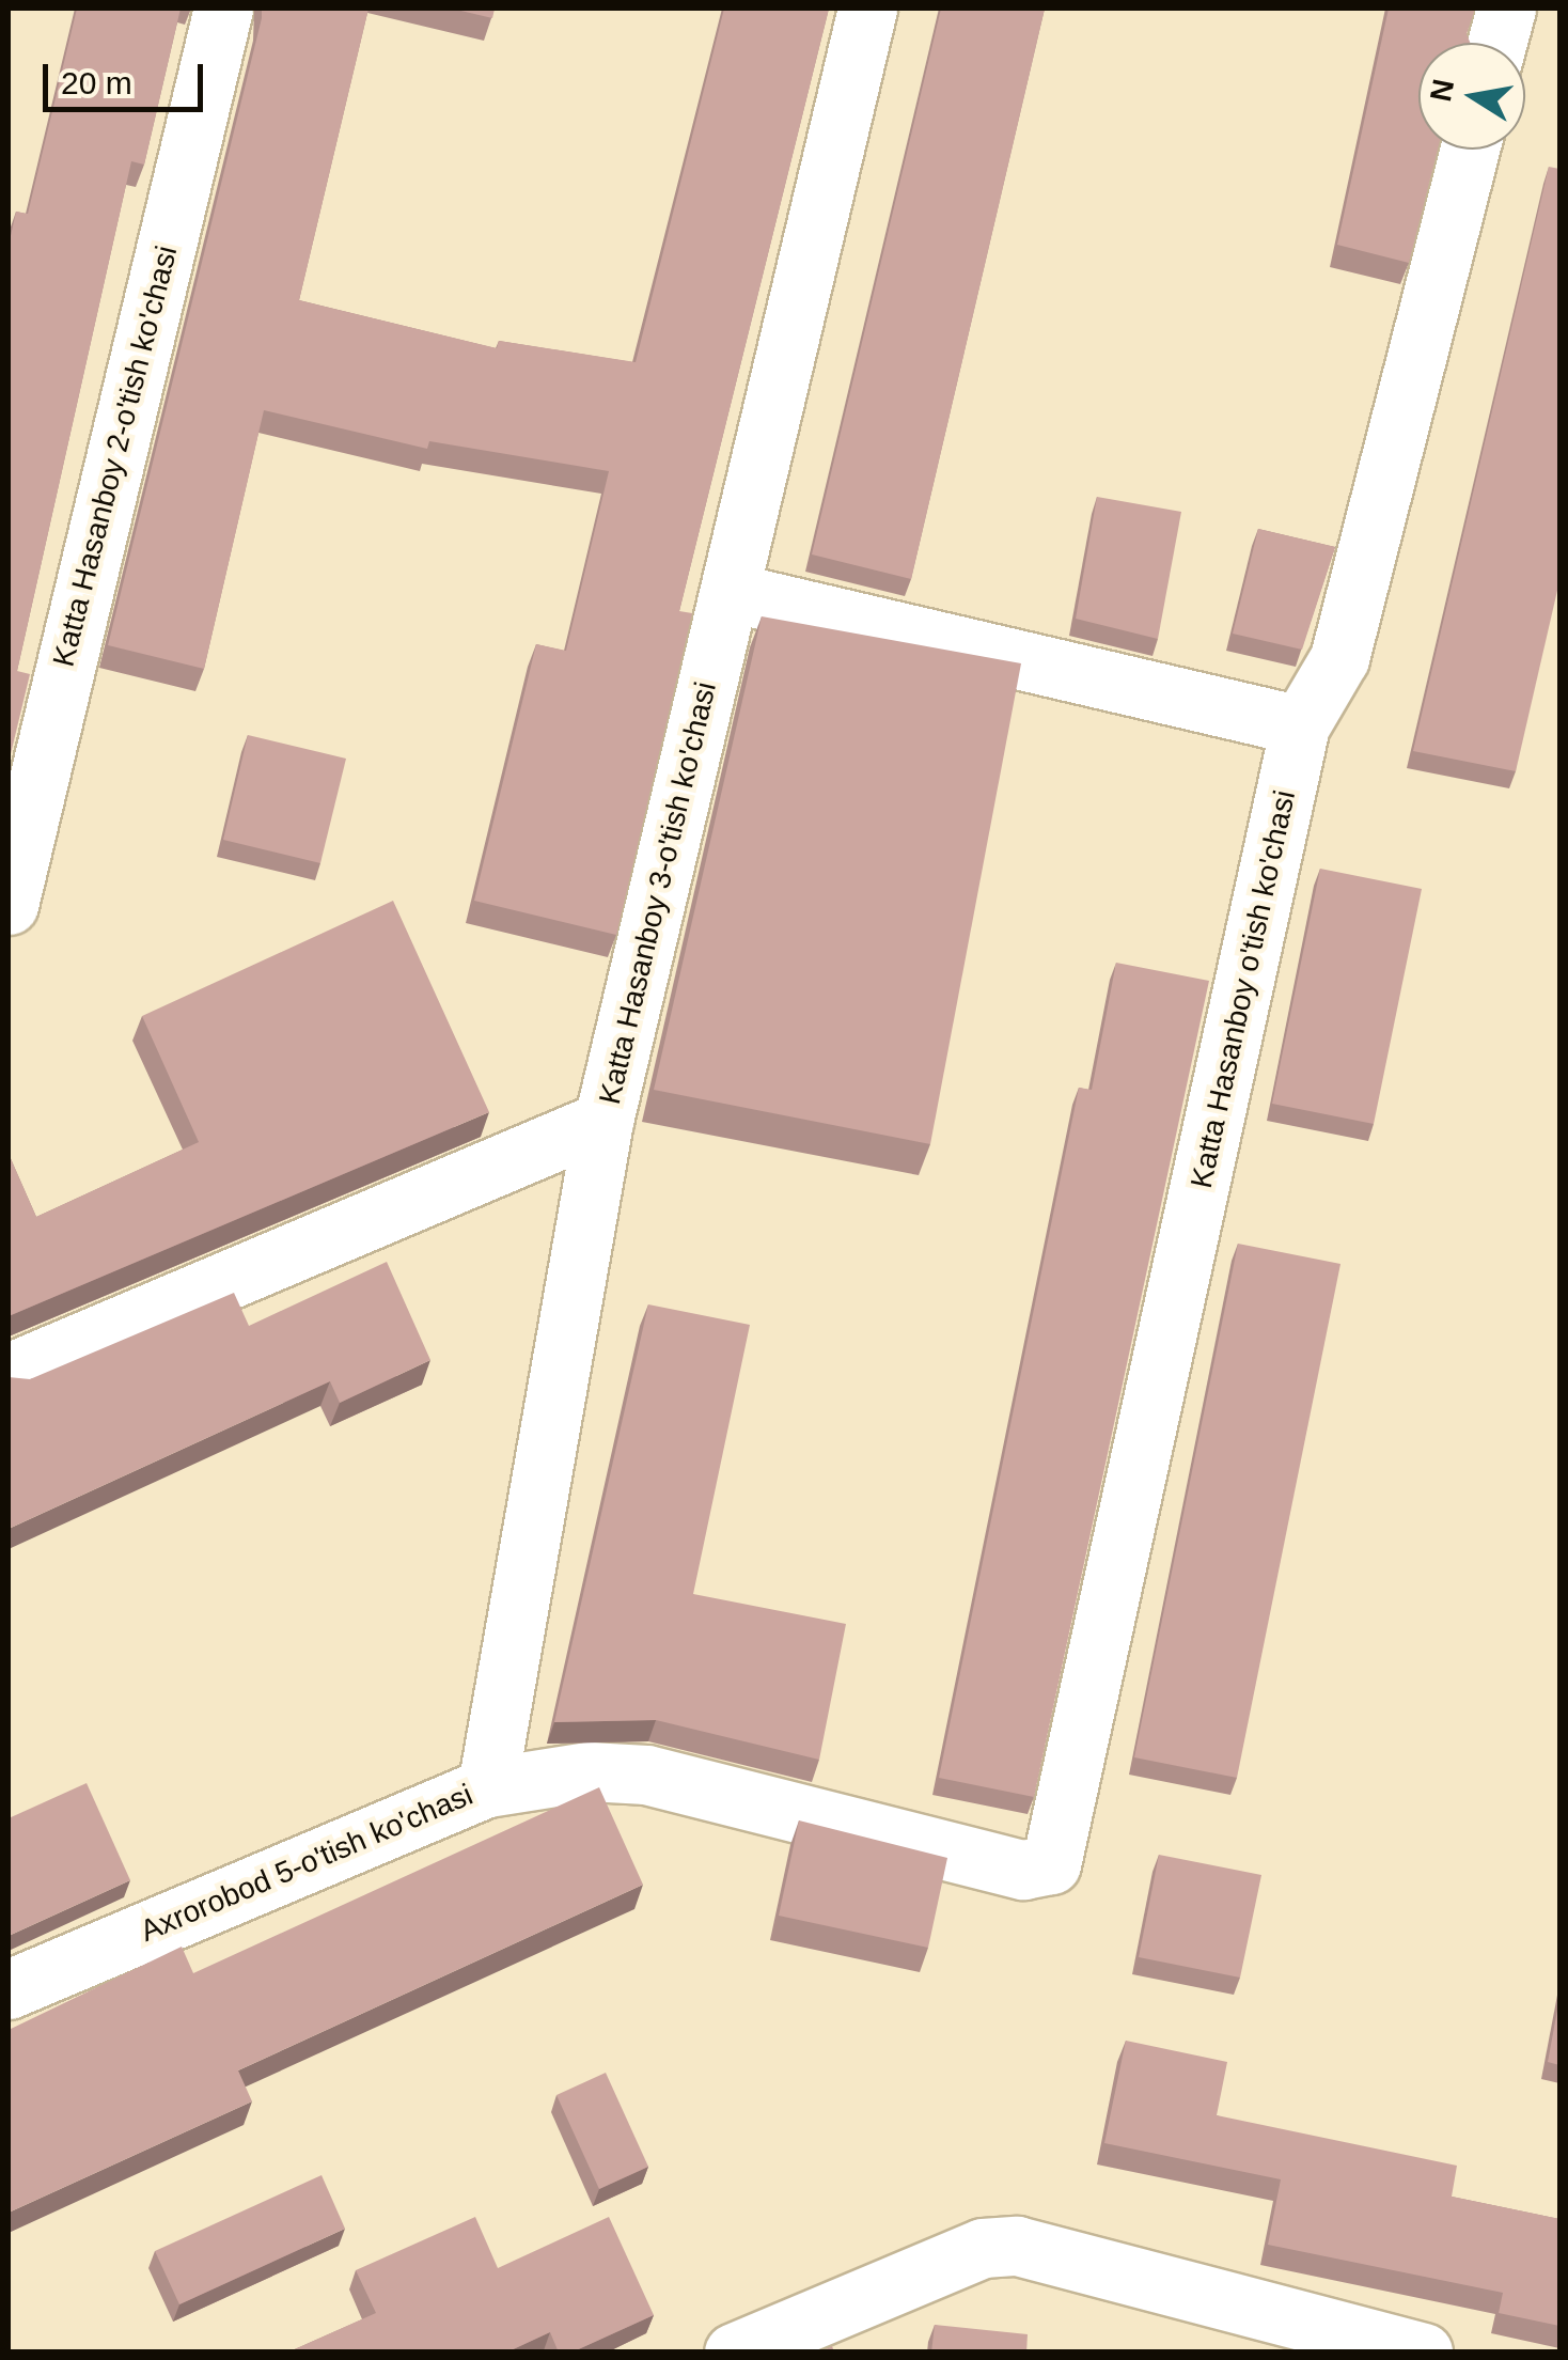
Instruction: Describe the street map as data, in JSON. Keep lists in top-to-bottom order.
{
  "streets": {
    "street": [
      "Katta Hasanboy 2-o'tish ko'chasi",
      "Katta Hasanboy 3-o'tish ko'chasi",
      "Katta Hasanboy o'tish ko'chasi",
      "Axrorobod 5-o'tish ko'chasi"
    ]
  },
  "crossings": [
    ["Katta Hasanboy 3-o'tish ko'chasi", "Axrorobod 5-o'tish ko'chasi"],
    ["Katta Hasanboy o'tish ko'chasi", "Axrorobod 5-o'tish ko'chasi"]
  ],
  "scale_bar": "20 m",
  "north": "left"
}
